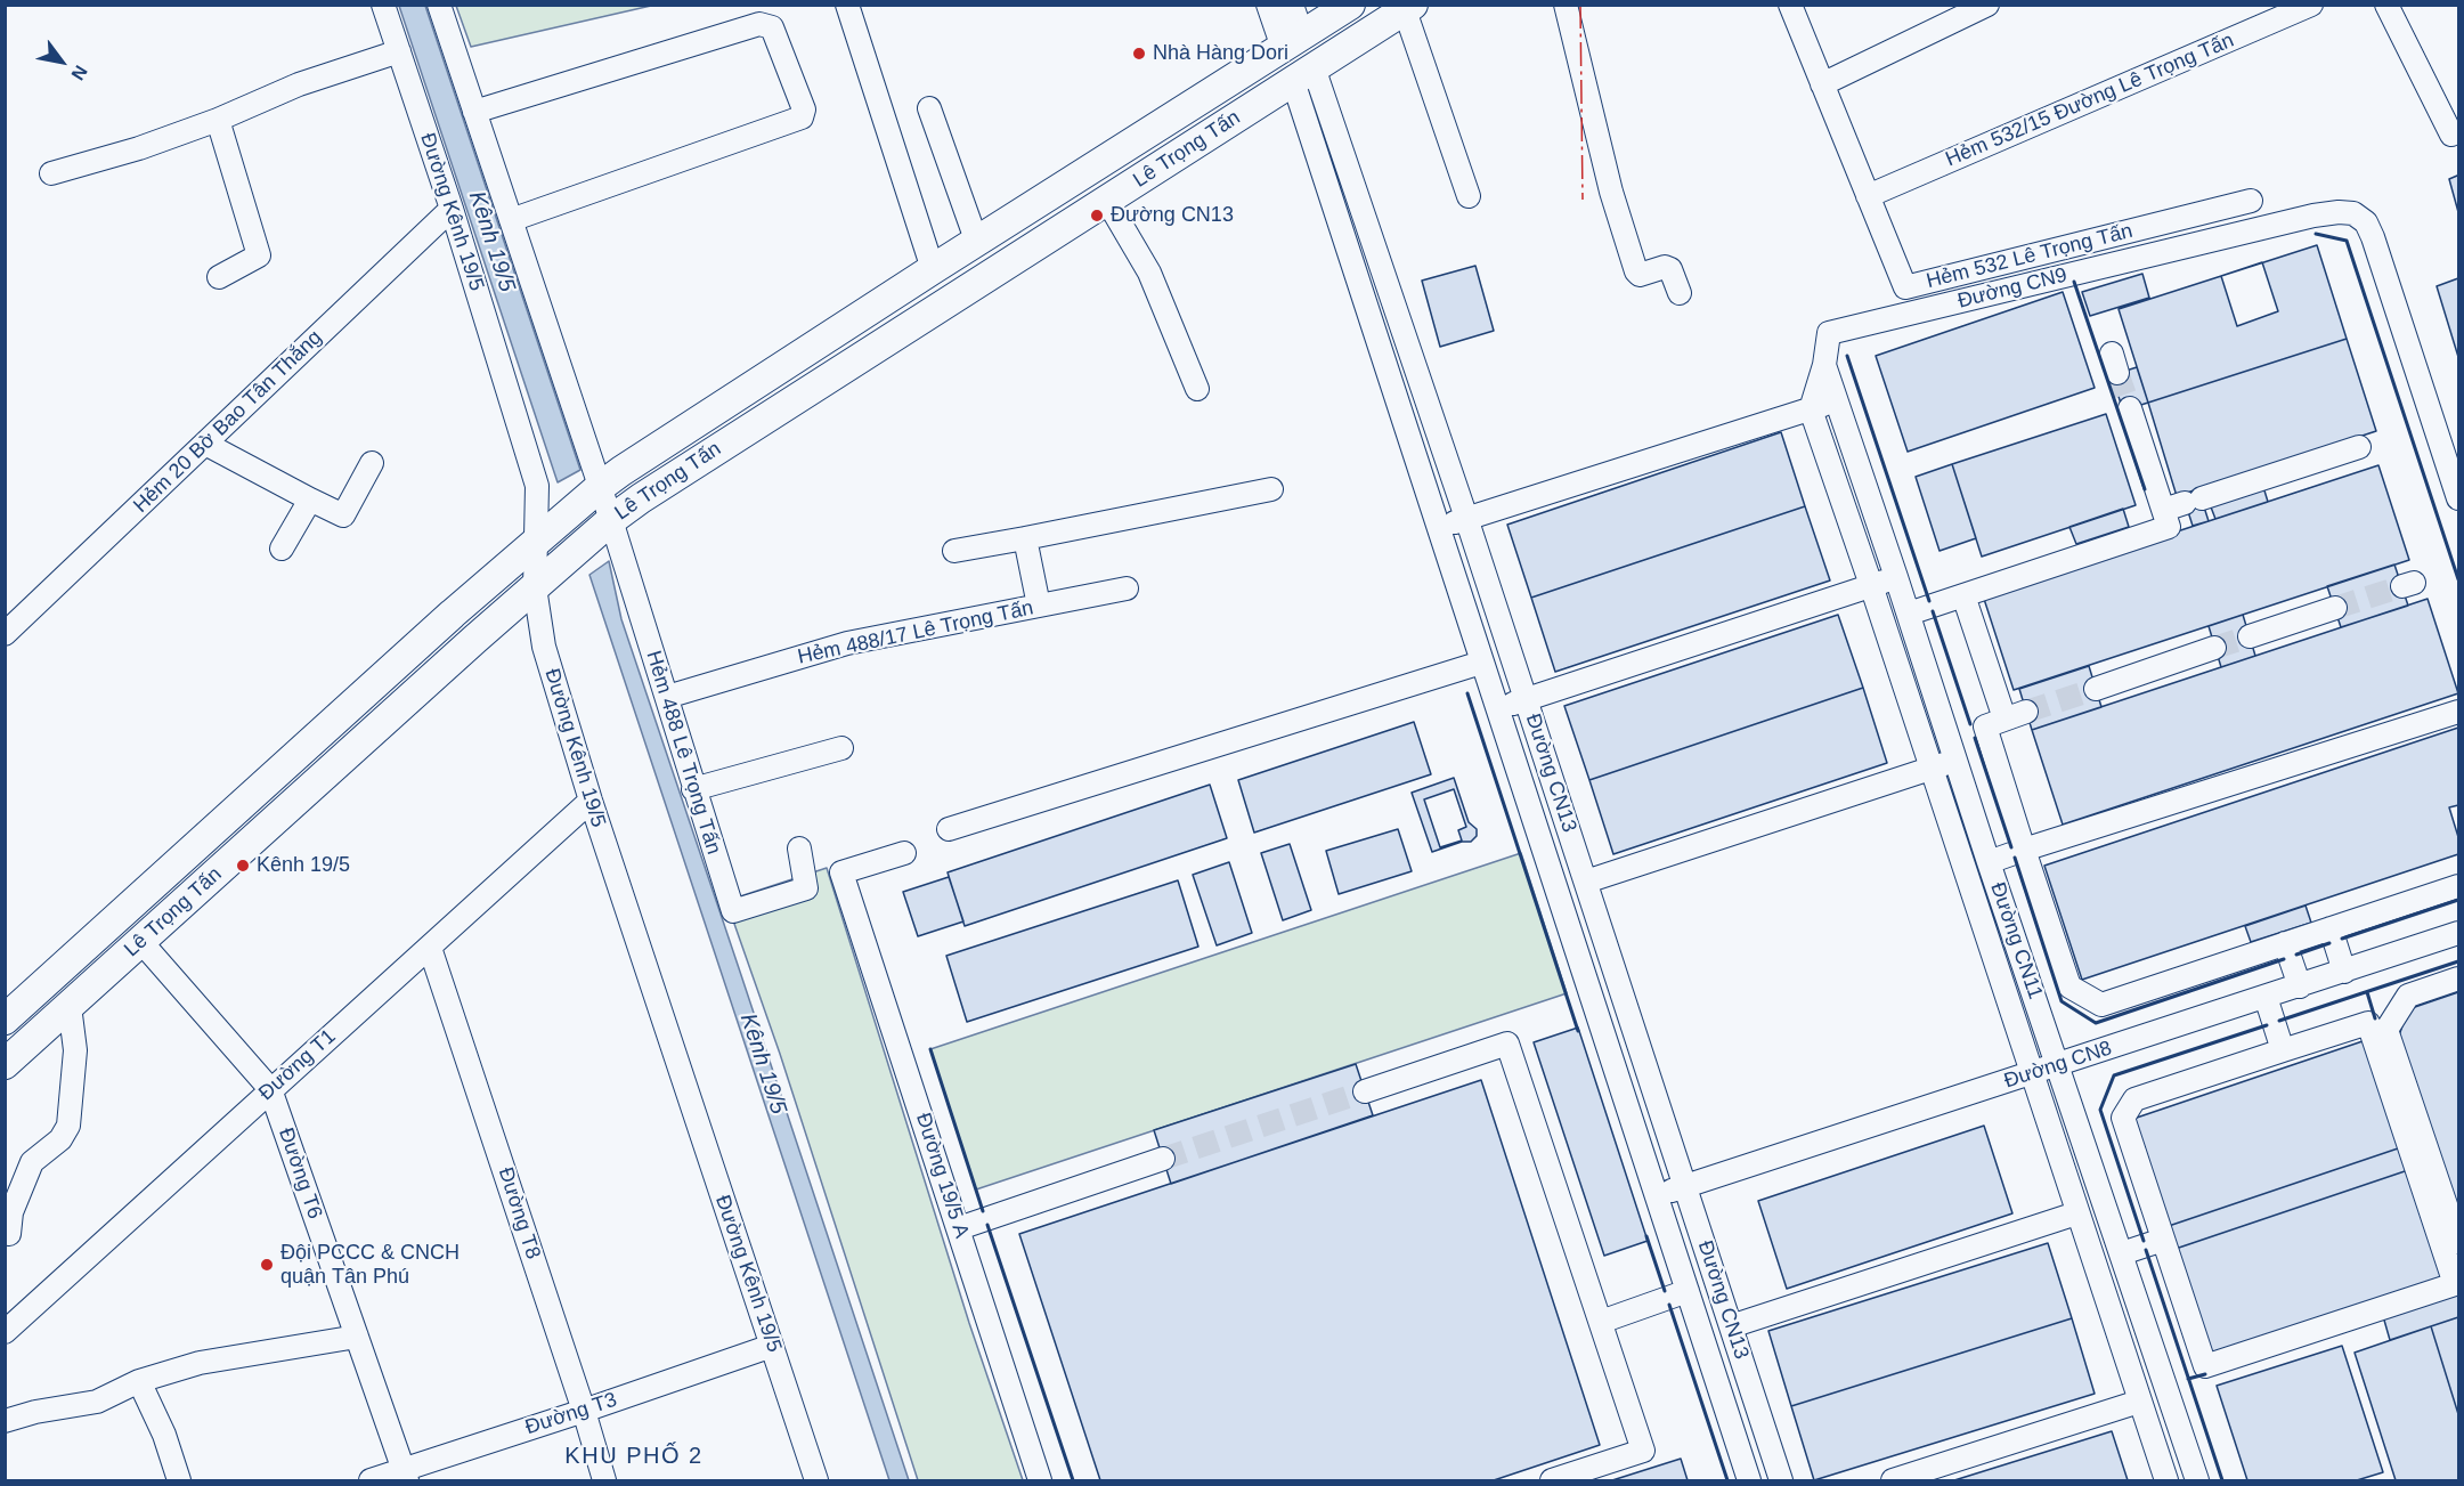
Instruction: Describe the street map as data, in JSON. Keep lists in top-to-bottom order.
{
  "streets": {
    "main road": ["Lê Trọng Tấn"],
    "street": [
      "Hẻm 532/15 Đường Lê Trọng Tấn",
      "Đường Kênh 19/5",
      "Hẻm 532 Lê Trọng Tấn",
      "Đường CN9",
      "Hẻm 20 Bờ Bao Tân Thắng",
      "Hẻm 488/17 Lê Trọng Tấn",
      "Hẻm 488 Lê Trọng Tấn",
      "Đường CN13",
      "Đường CN11",
      "Đường T1",
      "Đường CN8",
      "Đường T6",
      "Đường 19/5 A",
      "Đường T8",
      "Đường T3"
    ]
  },
  "crossings": [
    ["Hẻm 532/15 Đường Lê Trọng Tấn", "Hẻm 532 Lê Trọng Tấn"],
    ["Lê Trọng Tấn", "Đường Kênh 19/5"],
    ["Lê Trọng Tấn", "Hẻm 488 Lê Trọng Tấn"],
    ["Lê Trọng Tấn", "Đường CN13"],
    ["Lê Trọng Tấn", "Đường T6"],
    ["Đường Kênh 19/5", "Hẻm 20 Bờ Bao Tân Thắng"],
    ["Đường Kênh 19/5", "Đường T1"],
    ["Đường Kênh 19/5", "Đường T3"],
    ["Đường CN9", "Đường CN11"],
    ["Hẻm 488/17 Lê Trọng Tấn", "Hẻm 488 Lê Trọng Tấn"],
    ["Đường CN13", "Đường CN8"],
    ["Đường CN11", "Đường CN8"],
    ["Đường T1", "Đường T6"],
    ["Đường T1", "Đường T8"],
    ["Đường T6", "Đường T3"],
    ["Đường T8", "Đường T3"]
  ],
  "districts": ["KHU PHỐ 2"],
  "water": ["Kênh 19/5"],
  "places": [
    "Nhà Hàng Dori",
    "Đường CN13",
    "Kênh 19/5",
    "Đội PCCC & CNCH quận Tân Phú"
  ],
  "north": "bottom right"
}
